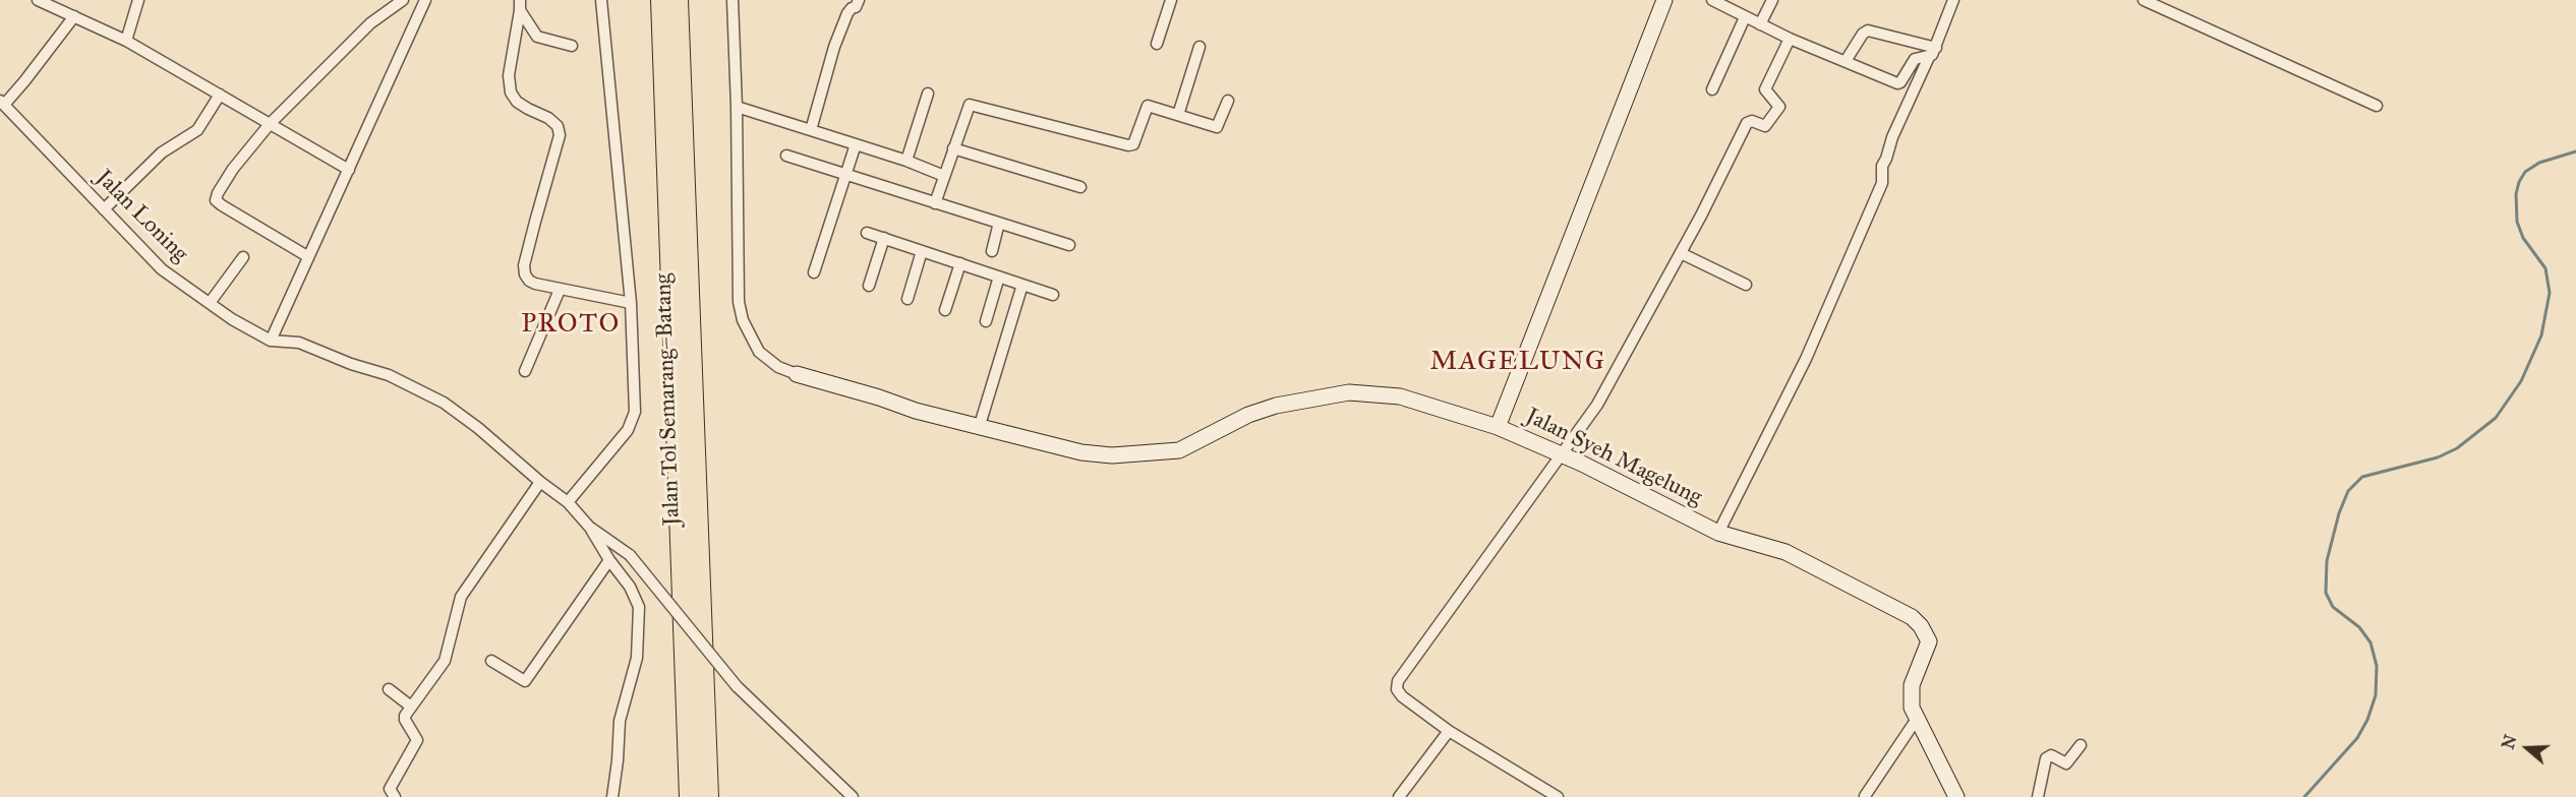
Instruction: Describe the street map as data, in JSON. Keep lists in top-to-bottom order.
{
  "streets": {
    "highway": ["Jalan Tol Semarang–Batang"],
    "street": ["Jalan Loning", "Jalan Syeh Magelung"]
  },
  "districts": ["PROTO", "MAGELUNG"],
  "north": "left"
}
